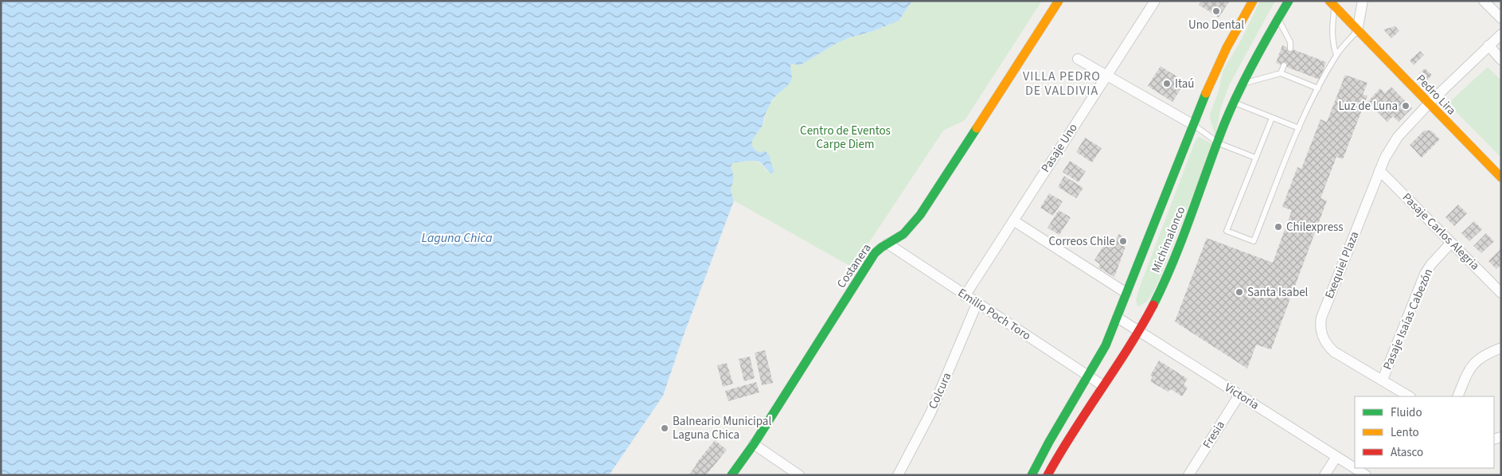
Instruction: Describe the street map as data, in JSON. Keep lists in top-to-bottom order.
{
  "streets": {
    "main road": ["Pedro Lira", "Michimalonco", "Costanera"],
    "street": [
      "Pasaje Uno",
      "Pasaje Carlos Alegria",
      "Exequiel Plaza",
      "Emilio Poch Toro",
      "Pasaje Isaías Cabezón",
      "Colcura",
      "Victoria",
      "Fresia"
    ]
  },
  "crossings": [
    ["Pedro Lira", "Exequiel Plaza"],
    ["Pasaje Uno", "Emilio Poch Toro"],
    ["Pasaje Carlos Alegria", "Exequiel Plaza"],
    ["Pasaje Carlos Alegria", "Pasaje Isaías Cabezón"],
    ["Michimalonco", "Emilio Poch Toro"],
    ["Michimalonco", "Victoria"],
    ["Exequiel Plaza", "Pasaje Isaías Cabezón"],
    ["Costanera", "Emilio Poch Toro"],
    ["Emilio Poch Toro", "Colcura"],
    ["Victoria", "Fresia"]
  ],
  "districts": ["VILLA PEDRO DE VALDIVIA"],
  "water": ["Laguna Chica"],
  "parks": ["Centro de Eventos Carpe Diem"],
  "places": [
    "Uno Dental",
    "Itaú",
    "Luz de Luna",
    "Chilexpress",
    "Correos Chile",
    "Santa Isabel",
    "Balneario Municipal Laguna Chica"
  ],
  "legend": ["Fluido", "Lento", "Atasco"]
}
